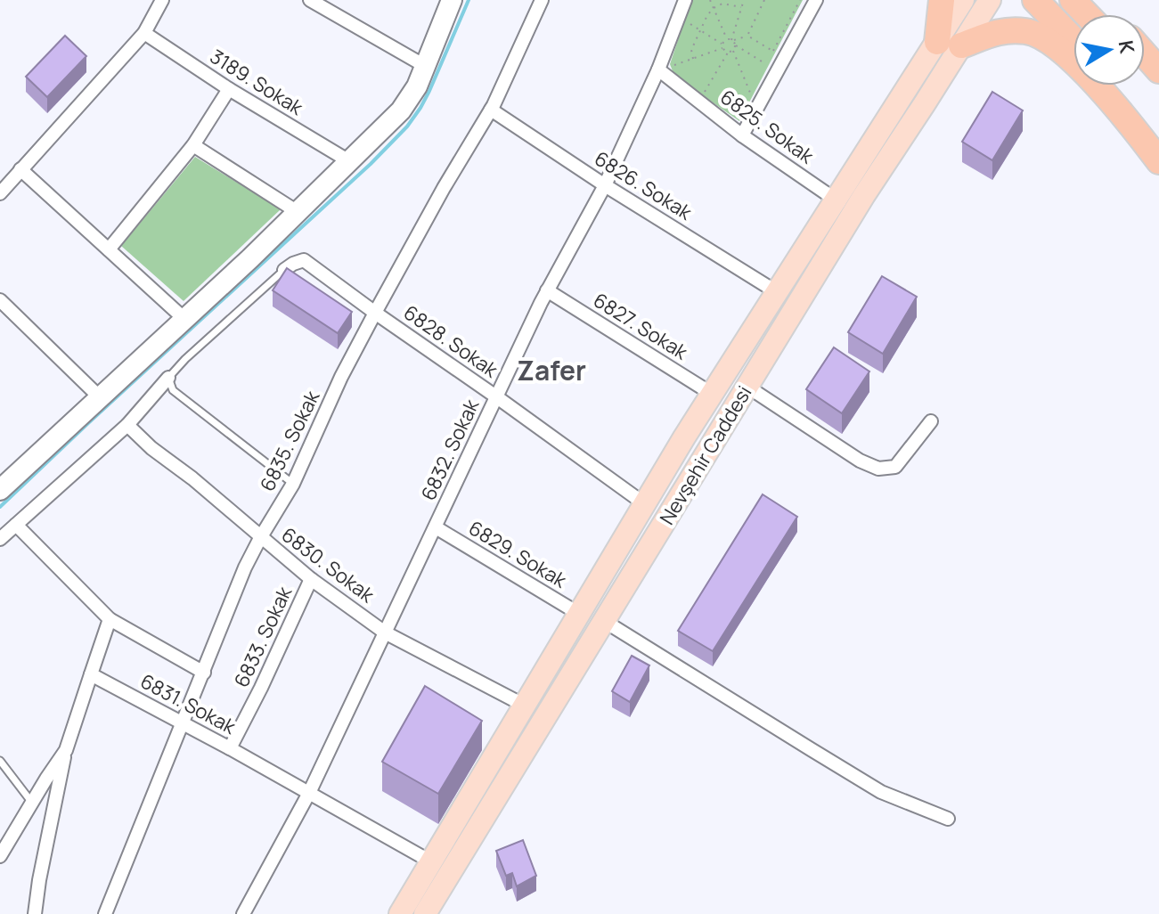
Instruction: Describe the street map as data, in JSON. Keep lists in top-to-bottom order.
{
  "streets": {
    "main road": ["Nevşehir Caddesi"],
    "street": [
      "3189. Sokak",
      "6825. Sokak",
      "6826. Sokak",
      "6827. Sokak",
      "6828. Sokak",
      "6835. Sokak",
      "6832. Sokak",
      "6829. Sokak",
      "6830. Sokak",
      "6833. Sokak",
      "6831. Sokak"
    ]
  },
  "crossings": [
    ["6825. Sokak", "6832. Sokak"],
    ["6825. Sokak", "Nevşehir Caddesi"],
    ["6826. Sokak", "6835. Sokak"],
    ["6826. Sokak", "6832. Sokak"],
    ["6826. Sokak", "Nevşehir Caddesi"],
    ["6827. Sokak", "6832. Sokak"],
    ["6827. Sokak", "Nevşehir Caddesi"],
    ["6828. Sokak", "6835. Sokak"],
    ["6828. Sokak", "6832. Sokak"],
    ["6828. Sokak", "Nevşehir Caddesi"],
    ["6835. Sokak", "6830. Sokak"],
    ["6835. Sokak", "6831. Sokak"],
    ["6832. Sokak", "6829. Sokak"],
    ["6832. Sokak", "6830. Sokak"],
    ["6832. Sokak", "6831. Sokak"],
    ["Nevşehir Caddesi", "6829. Sokak"],
    ["Nevşehir Caddesi", "6830. Sokak"],
    ["Nevşehir Caddesi", "6831. Sokak"],
    ["6830. Sokak", "6833. Sokak"],
    ["6833. Sokak", "6831. Sokak"]
  ],
  "districts": ["Zafer"],
  "north": "right"
}
